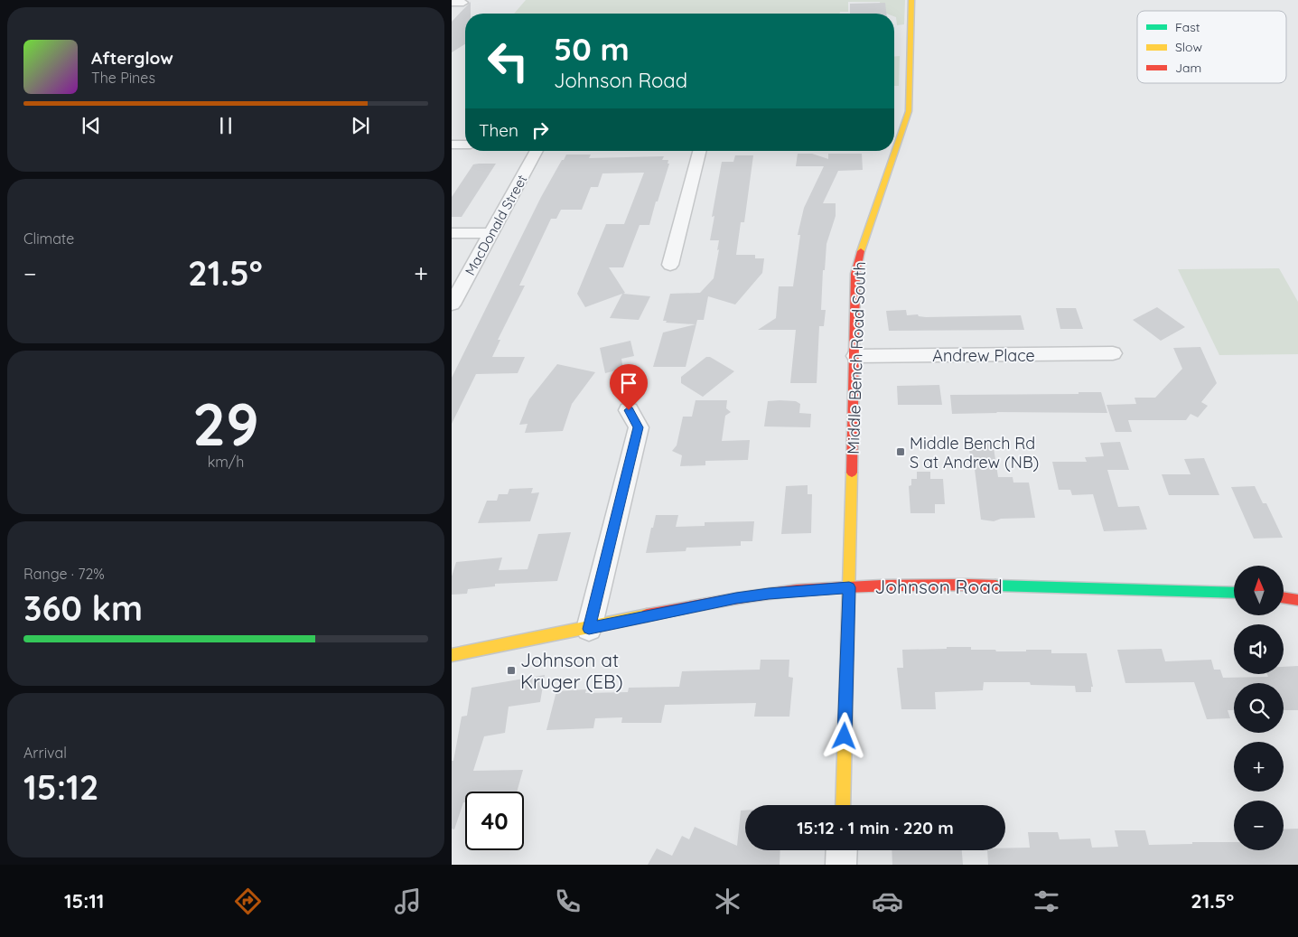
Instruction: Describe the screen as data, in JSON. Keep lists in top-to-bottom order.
{
  "streets": {
    "street": [
      "MacDonald Street",
      "Andrew Place",
      "Middle Bench Road South",
      "Johnson Road"
    ]
  },
  "crossings": [
    ["Andrew Place", "Middle Bench Road South"],
    ["Middle Bench Road South", "Johnson Road"]
  ],
  "places": {
    "transit": ["Middle Bench Rd S at Andrew (NB)", "Johnson at Kruger (EB)"]
  },
  "legend": ["Fast", "Slow", "Jam"],
  "north": "top",
  "page": {
    "turn": ["50 m", "Johnson Road"],
    "song": ["Afterglow", "The Pines"],
    "then": "Then",
    "tile": [
      "Climate",
      ["29", "km/h"],
      ["Range · 72%", "360 km"],
      ["Arrival", "15:12"]
    ],
    "heat": ["−", "21.5°", "+"],
    "map_buttons": ["+", "−"],
    "limit": "40",
    "trip": "15:12 · 1 min · 220 m",
    "tabs": ["15:11", "21.5°"]
  }
}
